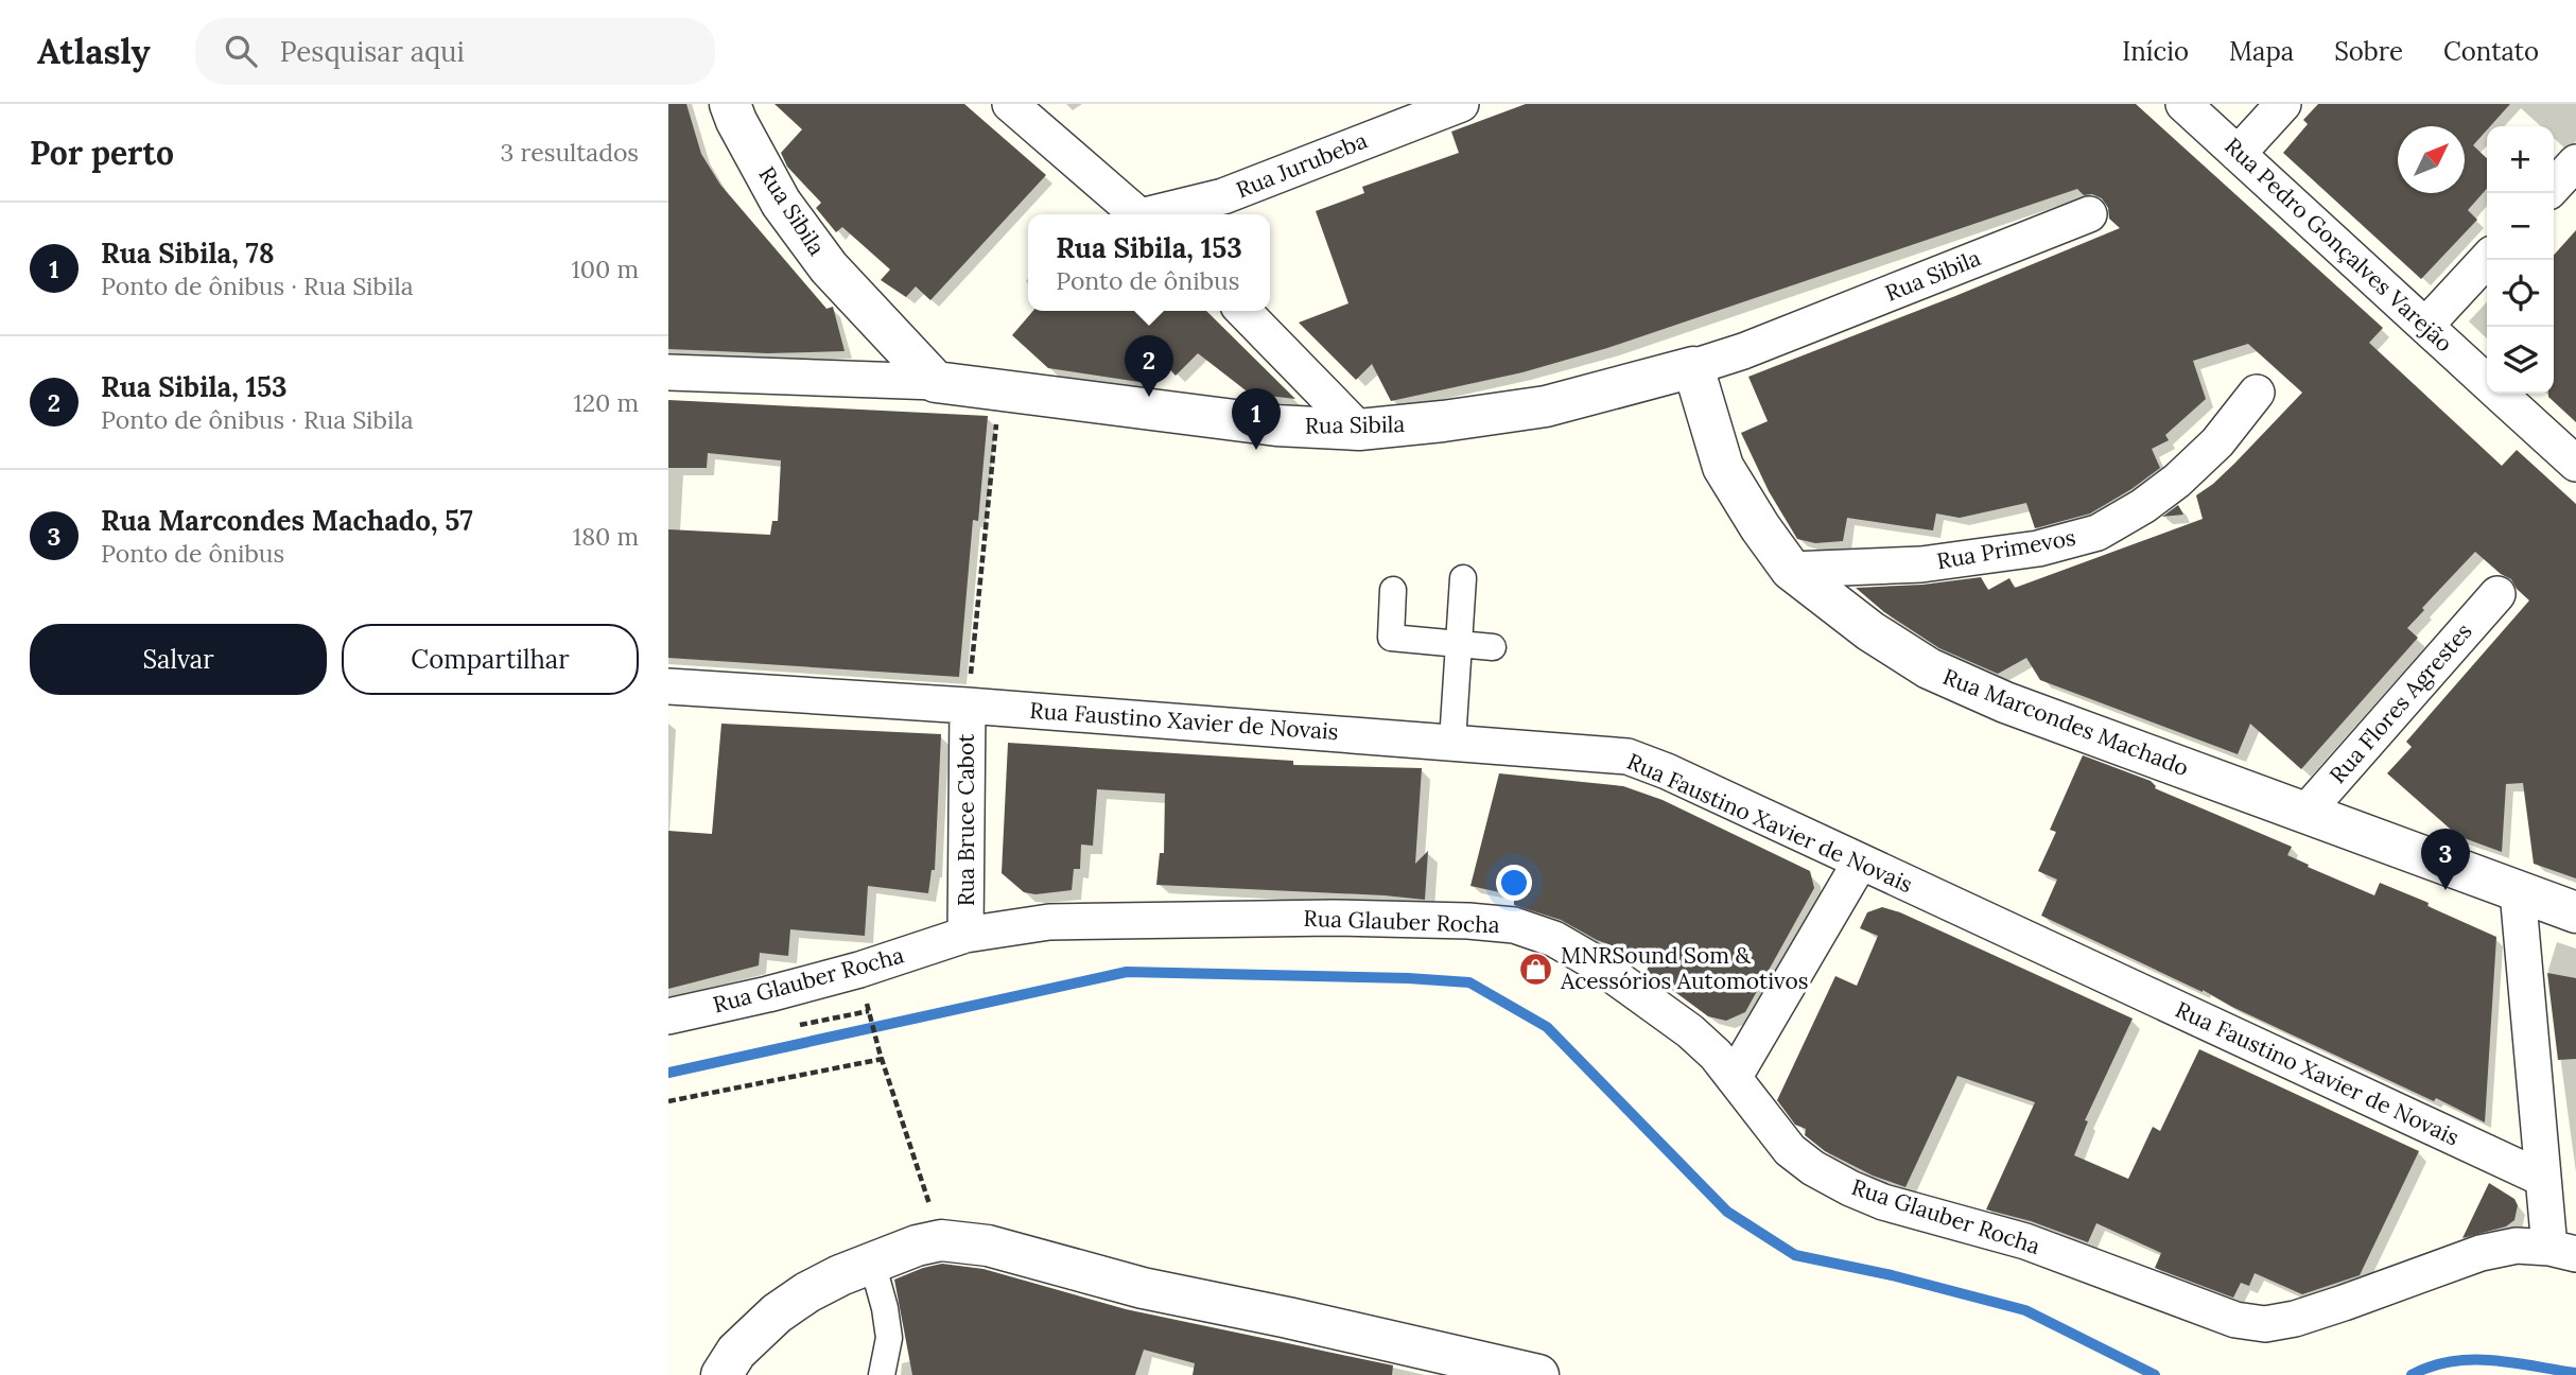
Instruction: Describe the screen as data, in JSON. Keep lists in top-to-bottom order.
{
  "streets": {
    "street": [
      "Rua Jurubeba",
      "Rua Sibila",
      "Rua Pedro Gonçalves Varejão",
      "Rua Primevos",
      "Rua Flores Agrestes",
      "Rua Faustino Xavier de Novais",
      "Rua Marcondes Machado",
      "Rua Bruce Cabot",
      "Rua Glauber Rocha"
    ]
  },
  "crossings": [
    ["Rua Sibila", "Rua Marcondes Machado"],
    ["Rua Primevos", "Rua Marcondes Machado"],
    ["Rua Flores Agrestes", "Rua Marcondes Machado"],
    ["Rua Faustino Xavier de Novais", "Rua Bruce Cabot"],
    ["Rua Bruce Cabot", "Rua Glauber Rocha"]
  ],
  "places": {
    "shop": ["MNRSound Som & Acessórios Automotivos"]
  },
  "north": "top right",
  "page": {
    "header": "Atlasly",
    "search": "Pesquisar aqui",
    "nav": [
      "Início",
      "Mapa",
      "Sobre",
      "Contato"
    ],
    "heading": ["Por perto", "3 resultados"],
    "map_buttons": ["+", "−"],
    "list": [
      {
        "mark": "1",
        "name": "Rua Sibila, 78",
        "note": "Ponto de ônibus · Rua Sibila",
        "value": "100 m"
      },
      {
        "mark": "2",
        "name": "Rua Sibila, 153",
        "note": "Ponto de ônibus · Rua Sibila",
        "value": "120 m"
      },
      {
        "mark": "3",
        "name": "Rua Marcondes Machado, 57",
        "note": "Ponto de ônibus",
        "value": "180 m"
      }
    ],
    "popup": ["Rua Sibila, 153", "Ponto de ônibus"],
    "pins": ["2", "1", "3"],
    "buttons": ["Salvar", "Compartilhar"]
  }
}
